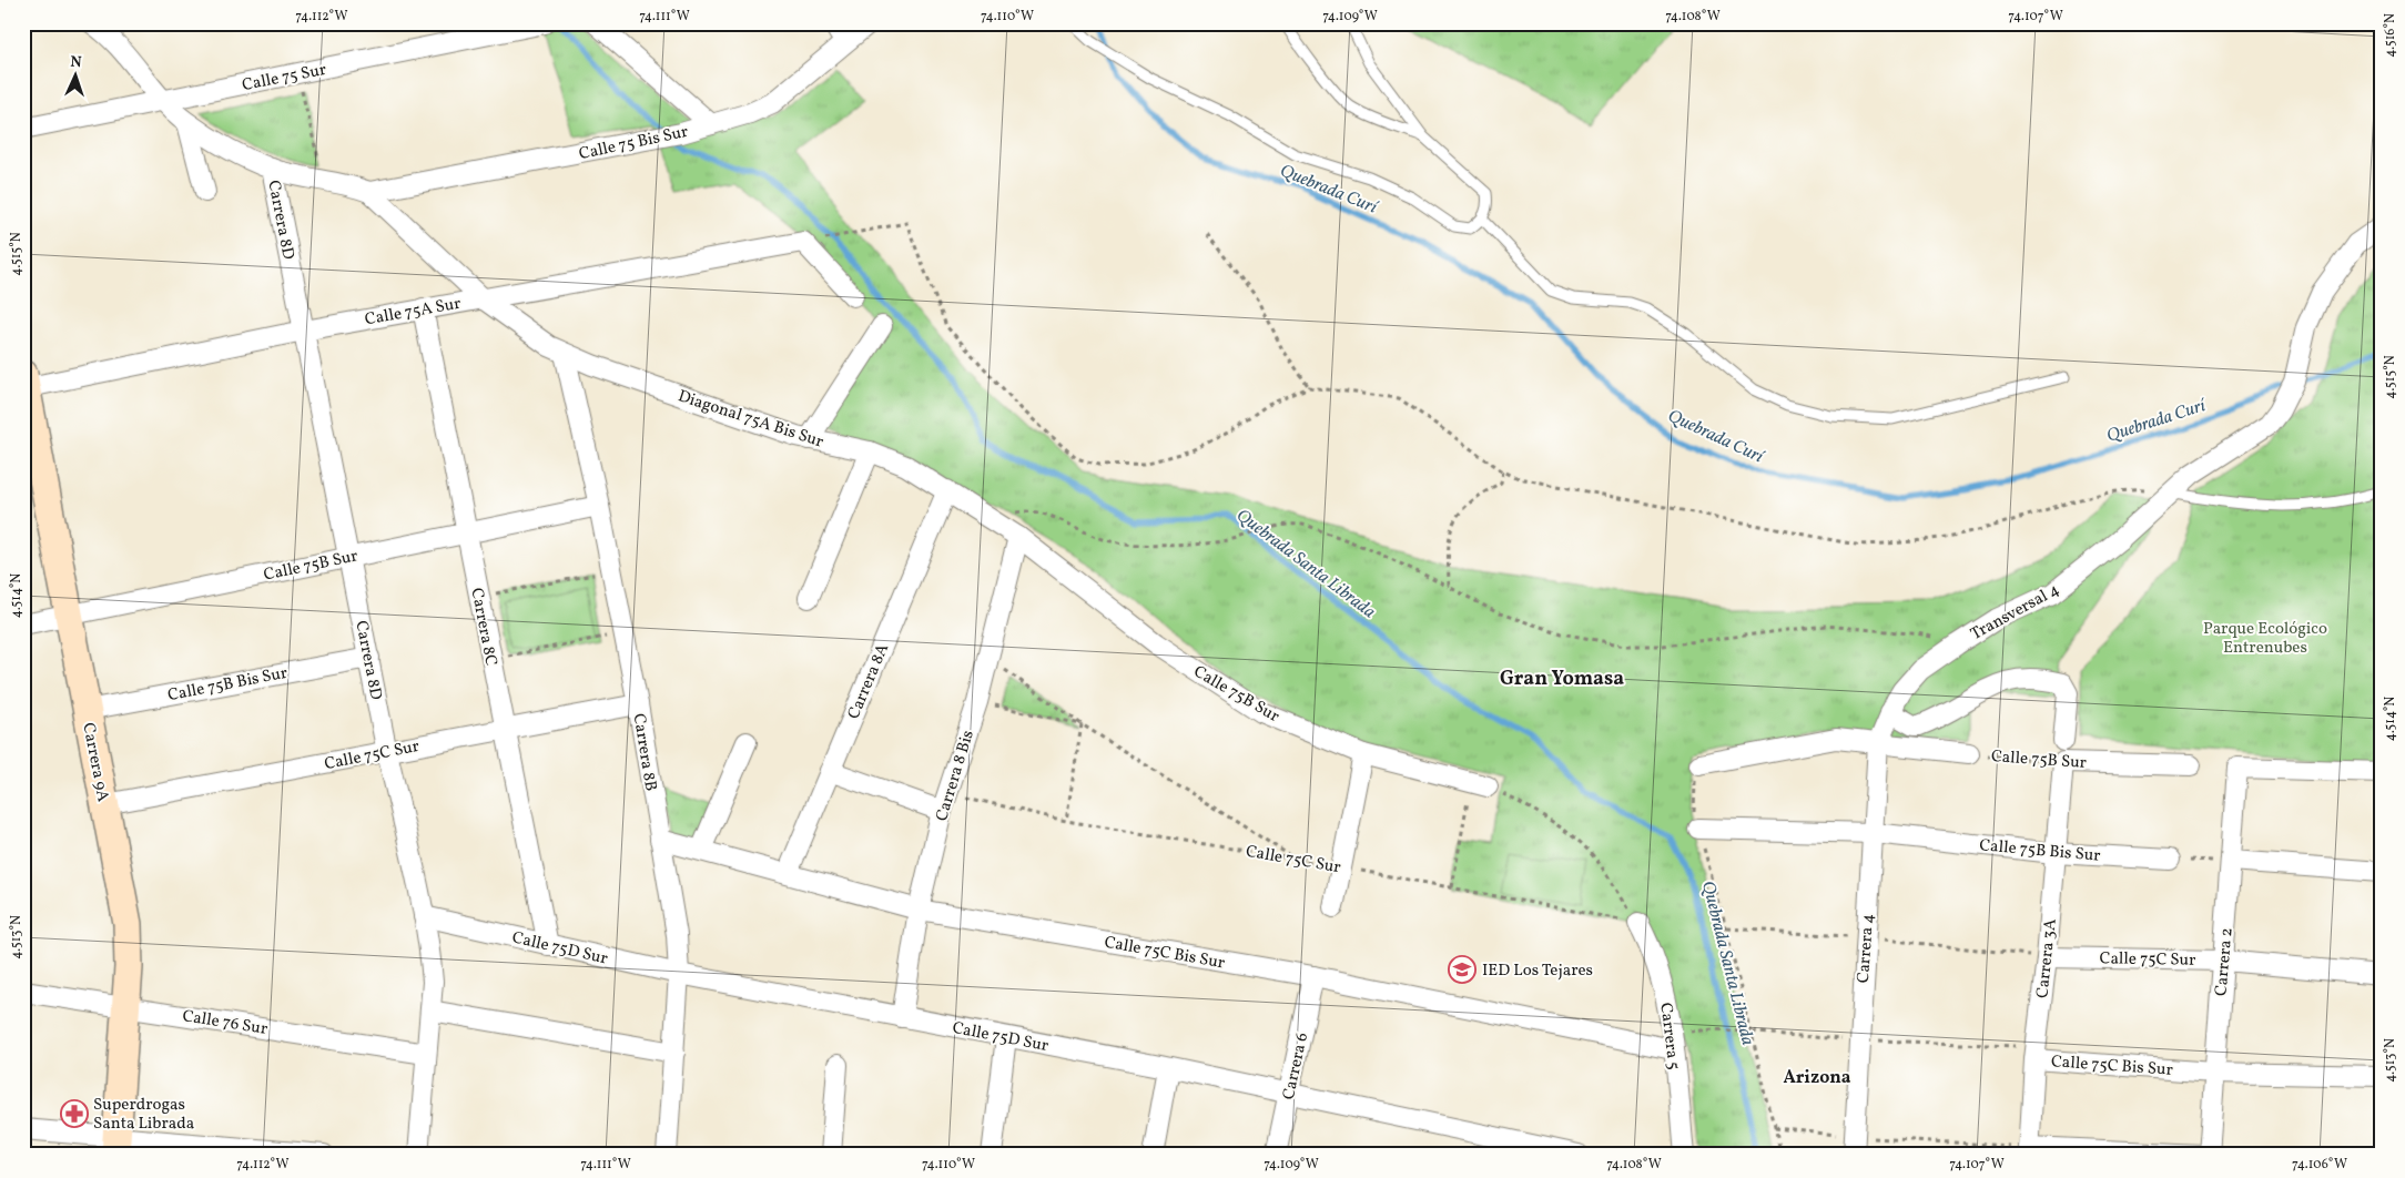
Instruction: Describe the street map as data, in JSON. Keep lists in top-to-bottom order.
{
  "streets": {
    "street": [
      "Calle 75 Sur",
      "Calle 75 Bis Sur",
      "Carrera 8D",
      "Calle 75A Sur",
      "Diagonal 75A Bis Sur",
      "Calle 75B Sur",
      "Transversal 4",
      "Carrera 8C",
      "Carrera 8A",
      "Calle 75B Bis Sur",
      "Carrera 8B",
      "Calle 75C Sur",
      "Carrera 9A",
      "Carrera 8 Bis",
      "Calle 75D Sur",
      "Carrera 4",
      "Calle 75C Bis Sur",
      "Carrera 3A",
      "Carrera 2",
      "Calle 76 Sur",
      "Carrera 5",
      "Carrera 6"
    ]
  },
  "crossings": [
    ["Calle 75 Bis Sur", "Diagonal 75A Bis Sur"],
    ["Carrera 8D", "Calle 75A Sur"],
    ["Carrera 8D", "Calle 75B Sur"],
    ["Carrera 8D", "Calle 75B Bis Sur"],
    ["Carrera 8D", "Calle 75C Sur"],
    ["Carrera 8D", "Calle 75D Sur"],
    ["Carrera 8D", "Calle 76 Sur"],
    ["Calle 75A Sur", "Diagonal 75A Bis Sur"],
    ["Calle 75A Sur", "Carrera 8C"],
    ["Calle 75A Sur", "Carrera 9A"],
    ["Diagonal 75A Bis Sur", "Calle 75B Sur"],
    ["Diagonal 75A Bis Sur", "Carrera 8A"],
    ["Diagonal 75A Bis Sur", "Carrera 8B"],
    ["Diagonal 75A Bis Sur", "Carrera 8 Bis"],
    ["Calle 75B Sur", "Transversal 4"],
    ["Calle 75B Sur", "Carrera 8C"],
    ["Calle 75B Sur", "Carrera 8B"],
    ["Calle 75B Sur", "Carrera 9A"],
    ["Calle 75B Sur", "Carrera 8 Bis"],
    ["Calle 75B Sur", "Carrera 4"],
    ["Calle 75B Sur", "Carrera 3A"],
    ["Transversal 4", "Carrera 4"],
    ["Carrera 8C", "Calle 75C Sur"],
    ["Carrera 8C", "Calle 75D Sur"],
    ["Carrera 8A", "Calle 75C Bis Sur"],
    ["Calle 75B Bis Sur", "Carrera 9A"],
    ["Calle 75B Bis Sur", "Carrera 4"],
    ["Calle 75B Bis Sur", "Carrera 3A"],
    ["Carrera 8B", "Calle 75C Sur"],
    ["Carrera 8B", "Calle 75D Sur"],
    ["Carrera 8B", "Calle 75C Bis Sur"],
    ["Calle 75C Sur", "Carrera 9A"],
    ["Calle 75C Sur", "Carrera 8 Bis"],
    ["Calle 75C Sur", "Carrera 3A"],
    ["Calle 75C Sur", "Carrera 2"],
    ["Calle 75C Sur", "Carrera 5"],
    ["Carrera 9A", "Calle 76 Sur"],
    ["Carrera 8 Bis", "Calle 75D Sur"],
    ["Carrera 8 Bis", "Calle 75C Bis Sur"],
    ["Calle 75D Sur", "Carrera 6"],
    ["Carrera 4", "Calle 75C Bis Sur"],
    ["Calle 75C Bis Sur", "Carrera 3A"],
    ["Calle 75C Bis Sur", "Carrera 2"],
    ["Calle 75C Bis Sur", "Carrera 5"],
    ["Calle 75C Bis Sur", "Carrera 6"]
  ],
  "districts": ["Gran Yomasa", "Arizona"],
  "water": ["Quebrada Curí", "Quebrada Santa Librada"],
  "parks": ["Parque Ecológico Entrenubes"],
  "places": {
    "school or university": ["IED Los Tejares"],
    "pharmacy": ["Superdrogas Santa Librada"]
  },
  "north": "top",
  "coordinates": [
    "74.112°W",
    "74.111°W",
    "74.110°W",
    "74.109°W",
    "74.108°W",
    "74.107°W",
    "4.516°N",
    "4.515°N",
    "4.514°N",
    "4.513°N",
    "74.106°W"
  ]
}
